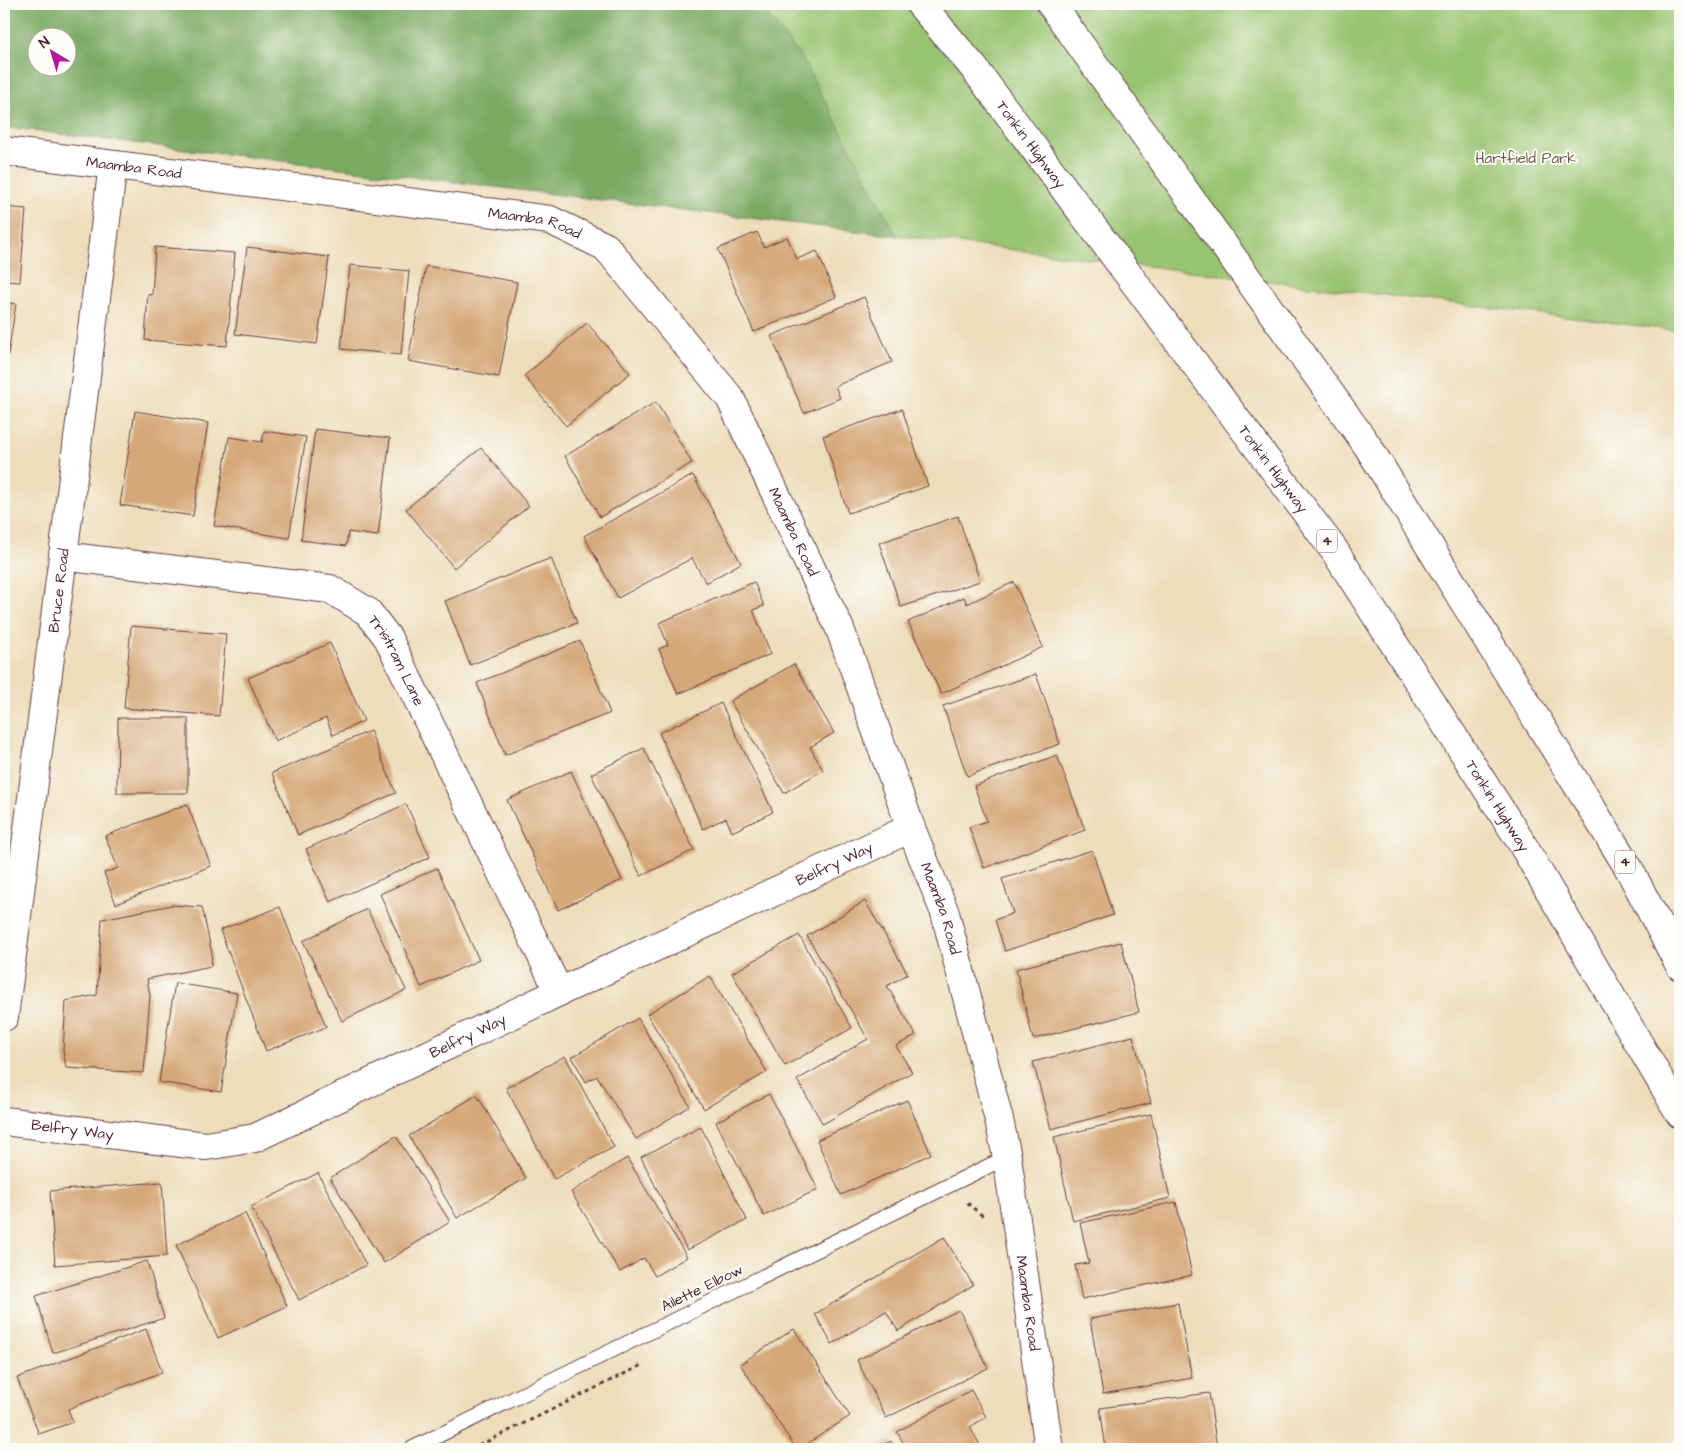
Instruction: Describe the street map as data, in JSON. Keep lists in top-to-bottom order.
{
  "streets": {
    "main road": [
      "Tonkin Highway",
      "Maamba Road",
      "4",
      "Bruce Road",
      "Tristram Lane",
      "Belfry Way"
    ],
    "lane": ["Ailette Elbow"]
  },
  "crossings": [
    ["Maamba Road", "Bruce Road"],
    ["Maamba Road", "Belfry Way"],
    ["Maamba Road", "Ailette Elbow"],
    ["Bruce Road", "Tristram Lane"],
    ["Tristram Lane", "Belfry Way"]
  ],
  "parks": ["Hartfield Park"],
  "north": "top left"
}
